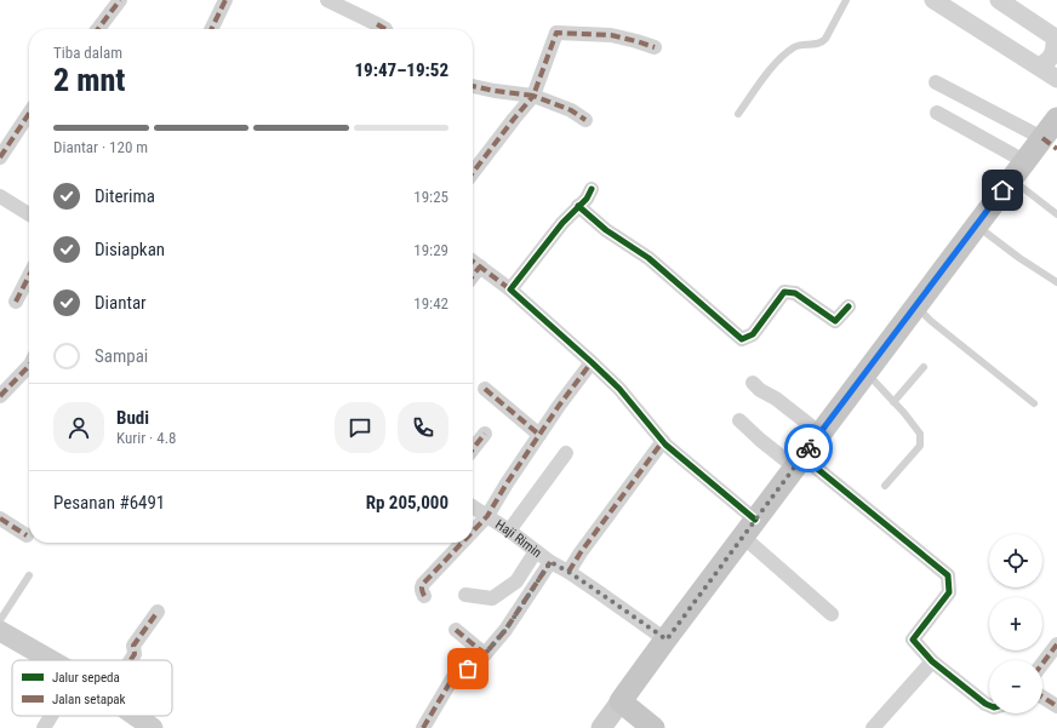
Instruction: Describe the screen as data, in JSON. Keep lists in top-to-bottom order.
{
  "streets": {
    "street": ["Haji Rimin"]
  },
  "legend": ["Jalur sepeda", "Jalan setapak"],
  "page": {
    "heading": ["2 mnt", "Tiba dalam", "19:47–19:52"],
    "panel": [
      "Budi",
      "Kurir · 4.8",
      "Pesanan #6491",
      "Rp 205,000"
    ],
    "bar": "Diantar · 120 m",
    "list": [
      ["Diterima", "19:25"],
      ["Disiapkan", "19:29"],
      ["Diantar", "19:42"],
      "Sampai"
    ],
    "map_buttons": ["+", "−"]
  }
}
